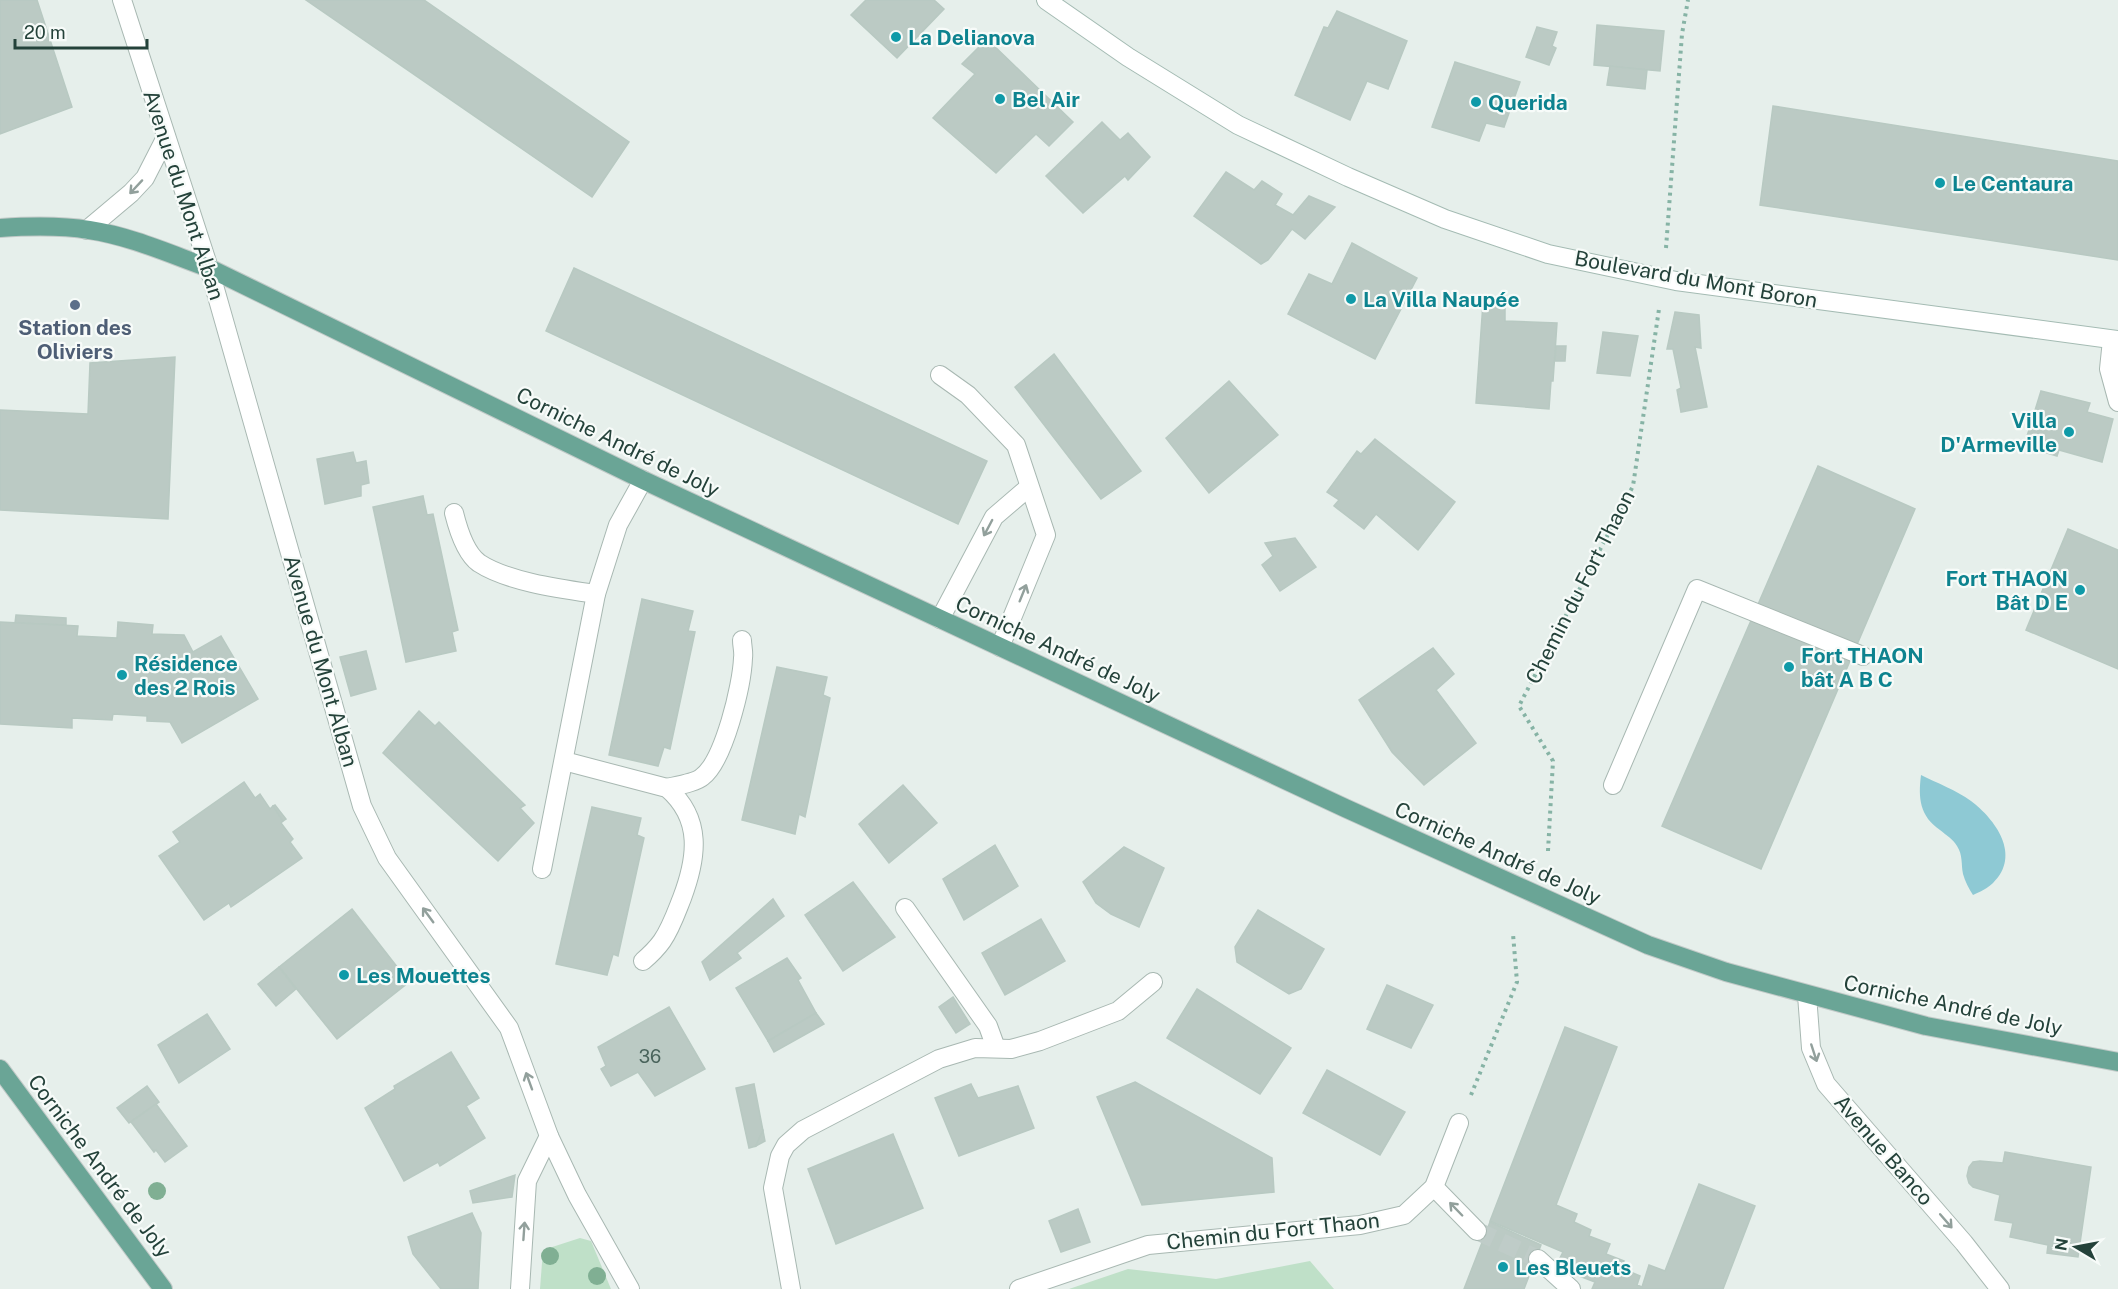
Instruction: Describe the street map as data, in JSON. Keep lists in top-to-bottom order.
{
  "streets": {
    "main road": ["Corniche André de Joly"],
    "street": [
      "Avenue du Mont Alban",
      "Boulevard du Mont Boron",
      "Chemin du Fort Thaon",
      "Avenue Banco"
    ]
  },
  "crossings": [
    ["Avenue du Mont Alban", "Corniche André de Joly"],
    ["Corniche André de Joly", "Avenue Banco"]
  ],
  "one_way": ["Avenue du Mont Alban", "Avenue Banco"],
  "places": [
    "La Delianova",
    "Bel Air",
    "Querida",
    "Le Centaura",
    "La Villa Naupée",
    "Station des Oliviers",
    "Villa D'Armeville",
    "Fort THAON Bât D E",
    "Fort THAON bât A B C",
    "Résidence des 2 Rois",
    "Les Mouettes",
    "Les Bleuets"
  ],
  "house_numbers": ["36"],
  "scale_bar": "20 m",
  "north": "left"
}
